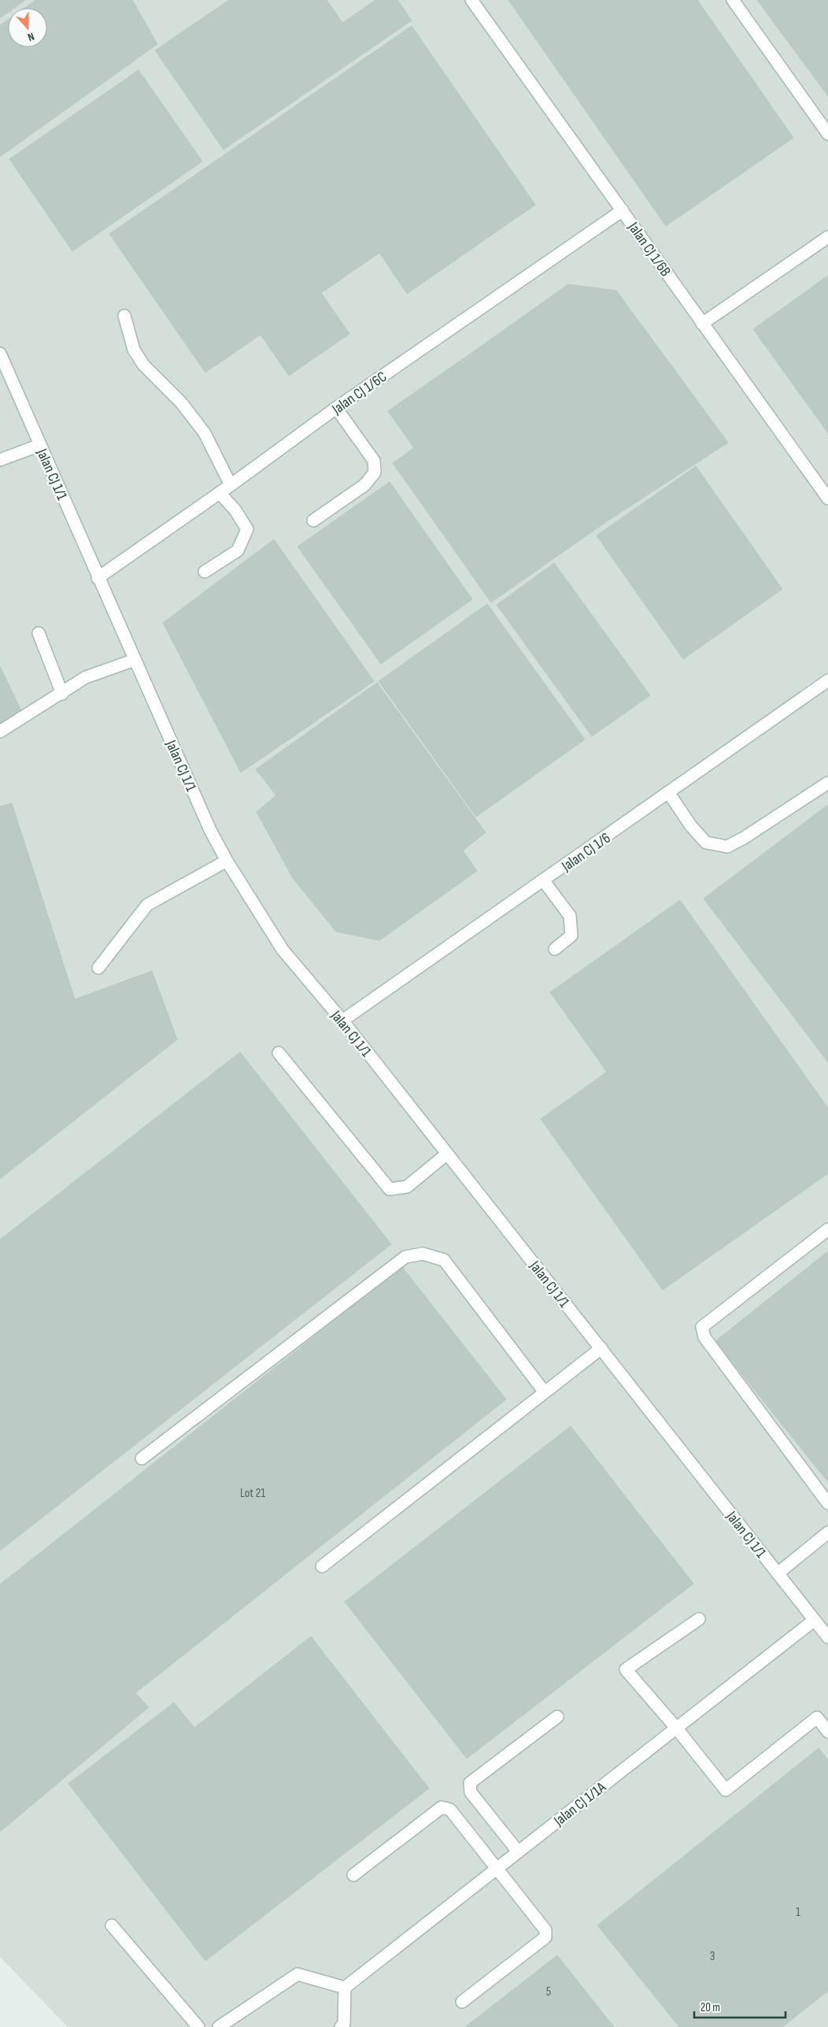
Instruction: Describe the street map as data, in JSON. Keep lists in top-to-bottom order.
{
  "streets": {
    "street": [
      "Jalan CJ 1/6B",
      "Jalan CJ 1/6C",
      "Jalan CJ 1/1",
      "Jalan CJ 1/6",
      "Jalan CJ 1/1A"
    ]
  },
  "crossings": [
    ["Jalan CJ 1/6B", "Jalan CJ 1/6C"],
    ["Jalan CJ 1/6C", "Jalan CJ 1/1"],
    ["Jalan CJ 1/1", "Jalan CJ 1/6"],
    ["Jalan CJ 1/1", "Jalan CJ 1/1A"]
  ],
  "house_numbers": [
    "Lot 21",
    "1",
    "3",
    "5"
  ],
  "scale_bar": "20 m",
  "north": "bottom"
}
